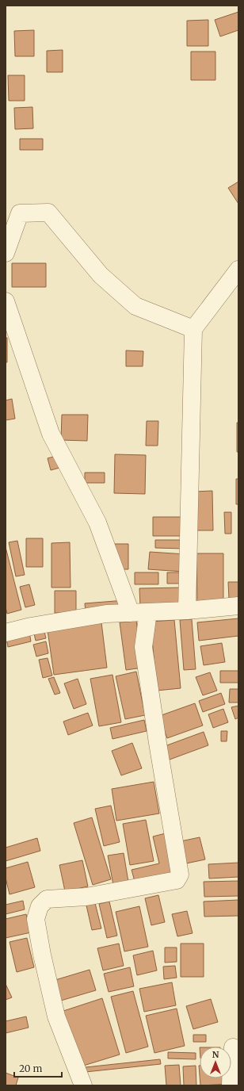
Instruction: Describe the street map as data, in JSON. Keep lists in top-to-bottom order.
{
  "scale_bar": "20 m",
  "north": "top"
}
